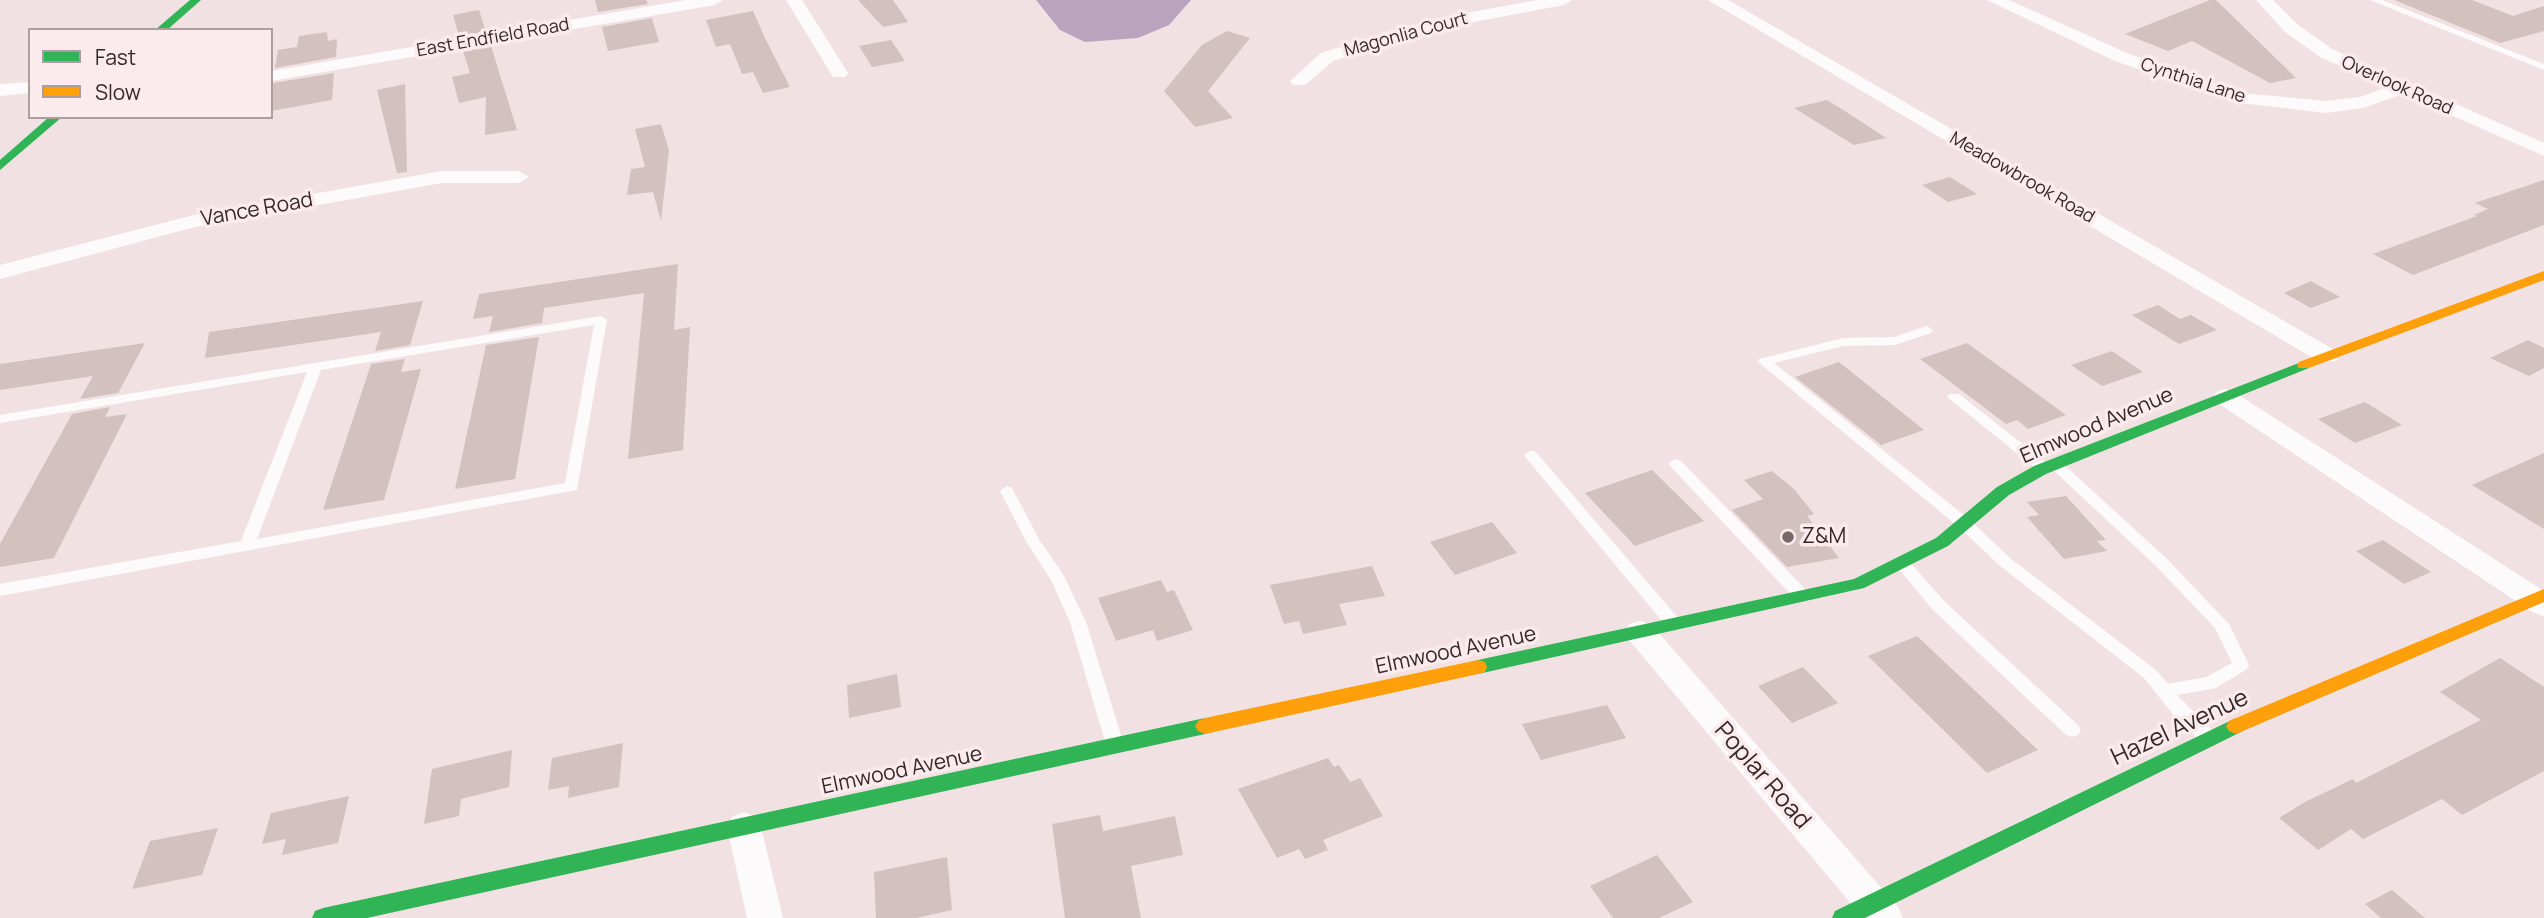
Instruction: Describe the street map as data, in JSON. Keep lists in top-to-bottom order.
{
  "streets": {
    "street": [
      "Magonlia Court",
      "East Endfield Road",
      "Cynthia Lane",
      "Overlook Road",
      "Meadowbrook Road",
      "Vance Road",
      "Elmwood Avenue",
      "Hazel Avenue",
      "Poplar Road"
    ]
  },
  "crossings": [
    ["Cynthia Lane", "Overlook Road"],
    ["Meadowbrook Road", "Elmwood Avenue"],
    ["Elmwood Avenue", "Poplar Road"],
    ["Hazel Avenue", "Poplar Road"]
  ],
  "places": ["Z&M"],
  "legend": ["Fast", "Slow"]
}
